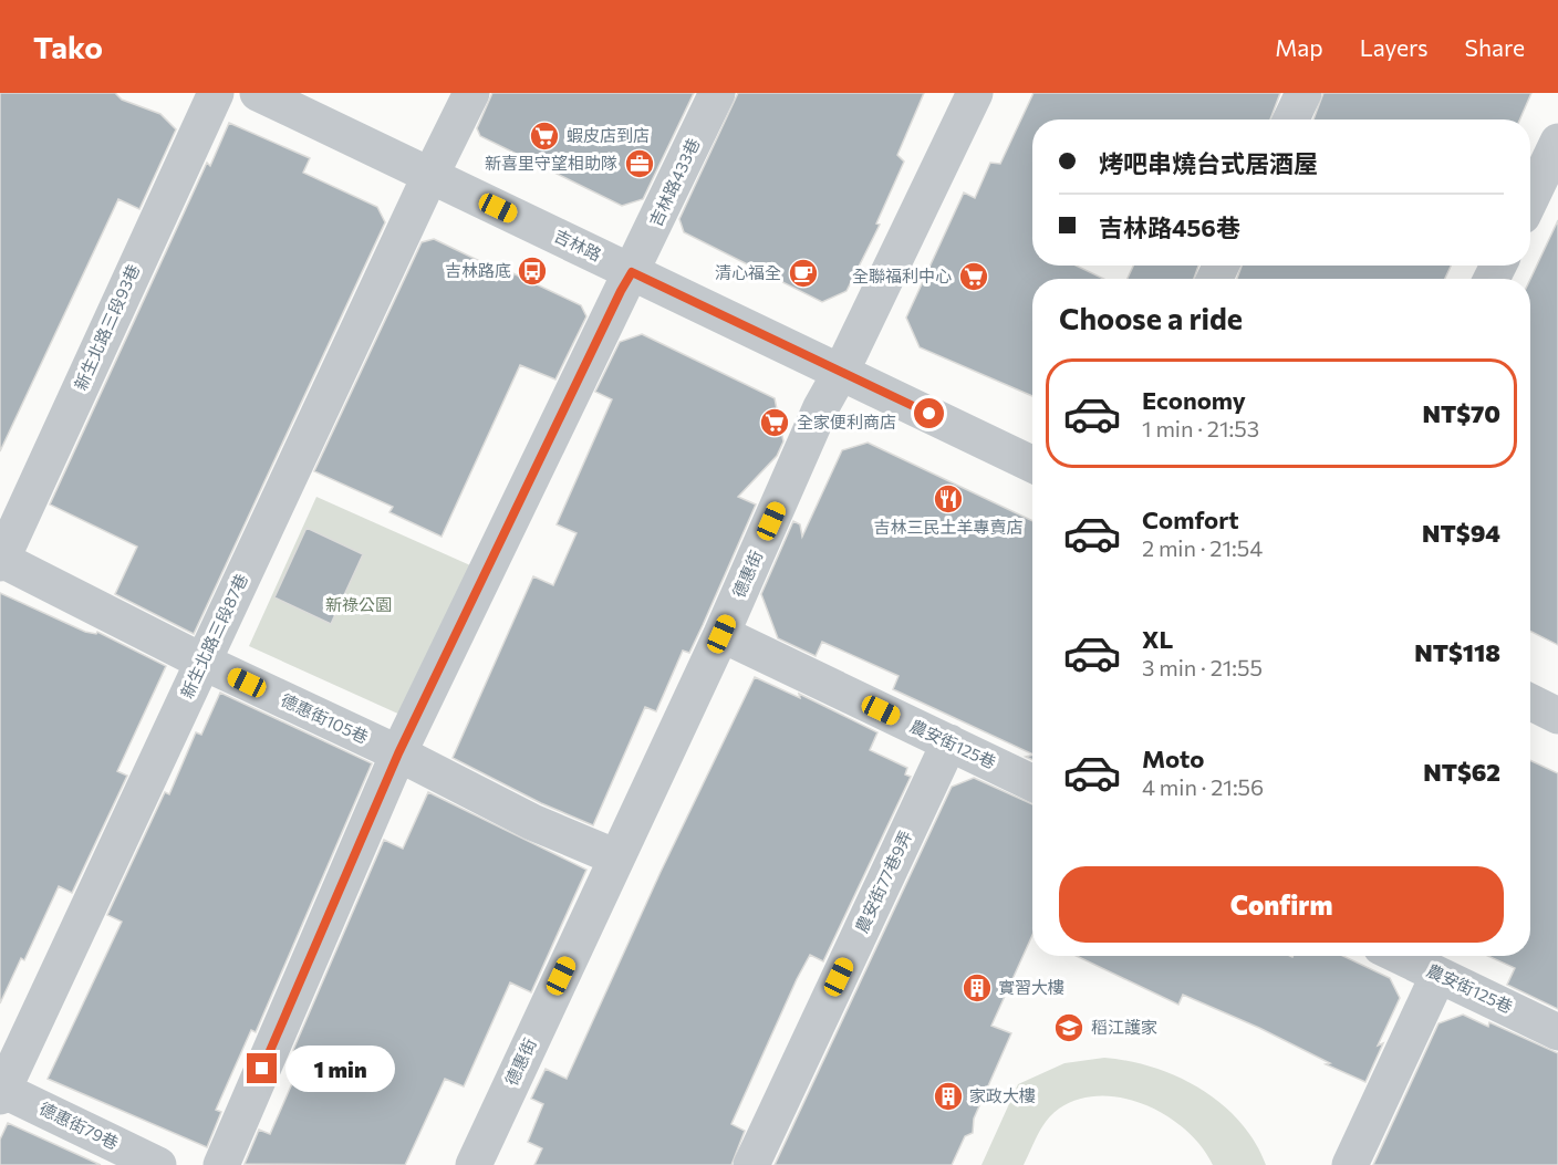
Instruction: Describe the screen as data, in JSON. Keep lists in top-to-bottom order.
{
  "streets": {
    "street": [
      "吉林路433巷",
      "吉林路",
      "新生北路三段93巷",
      "德惠街",
      "新生北路三段87巷",
      "德惠街105巷",
      "農安街125巷",
      "農安街77巷9弄",
      "德惠街79巷"
    ]
  },
  "crossings": [
    ["吉林路433巷", "吉林路"],
    ["吉林路433巷", "德惠街105巷"],
    ["吉林路", "德惠街"],
    ["吉林路", "新生北路三段87巷"],
    ["新生北路三段93巷", "德惠街105巷"],
    ["德惠街", "德惠街105巷"],
    ["德惠街", "農安街125巷"],
    ["新生北路三段87巷", "德惠街105巷"],
    ["新生北路三段87巷", "德惠街79巷"],
    ["農安街125巷", "農安街77巷9弄"]
  ],
  "parks": ["新祿公園"],
  "places": {
    "supermarket": ["蝦皮店到店", "全聯福利中心", "全家便利商店"],
    "office": ["新喜里守望相助隊"],
    "bus stop": ["吉林路底"],
    "cafe": ["清心福全"],
    "restaurant": ["吉林三民土羊專賣店"],
    "building": ["實習大樓", "家政大樓"],
    "school or university": ["稻江護家"]
  },
  "page": {
    "header": "Tako",
    "nav": ["Map", "Layers", "Share"],
    "banner": ["烤吧串燒台式居酒屋", "吉林路456巷"],
    "heading": "Choose a ride",
    "list": [
      {
        "name": "Economy",
        "note": "1 min · 21:53",
        "value": "NT$70"
      },
      {
        "name": "Comfort",
        "note": "2 min · 21:54",
        "value": "NT$94"
      },
      {
        "name": "XL",
        "note": "3 min · 21:55",
        "value": "NT$118"
      },
      {
        "name": "Moto",
        "note": "4 min · 21:56",
        "value": "NT$62"
      }
    ],
    "buttons": "Confirm",
    "bubble": "1 min"
  }
}
